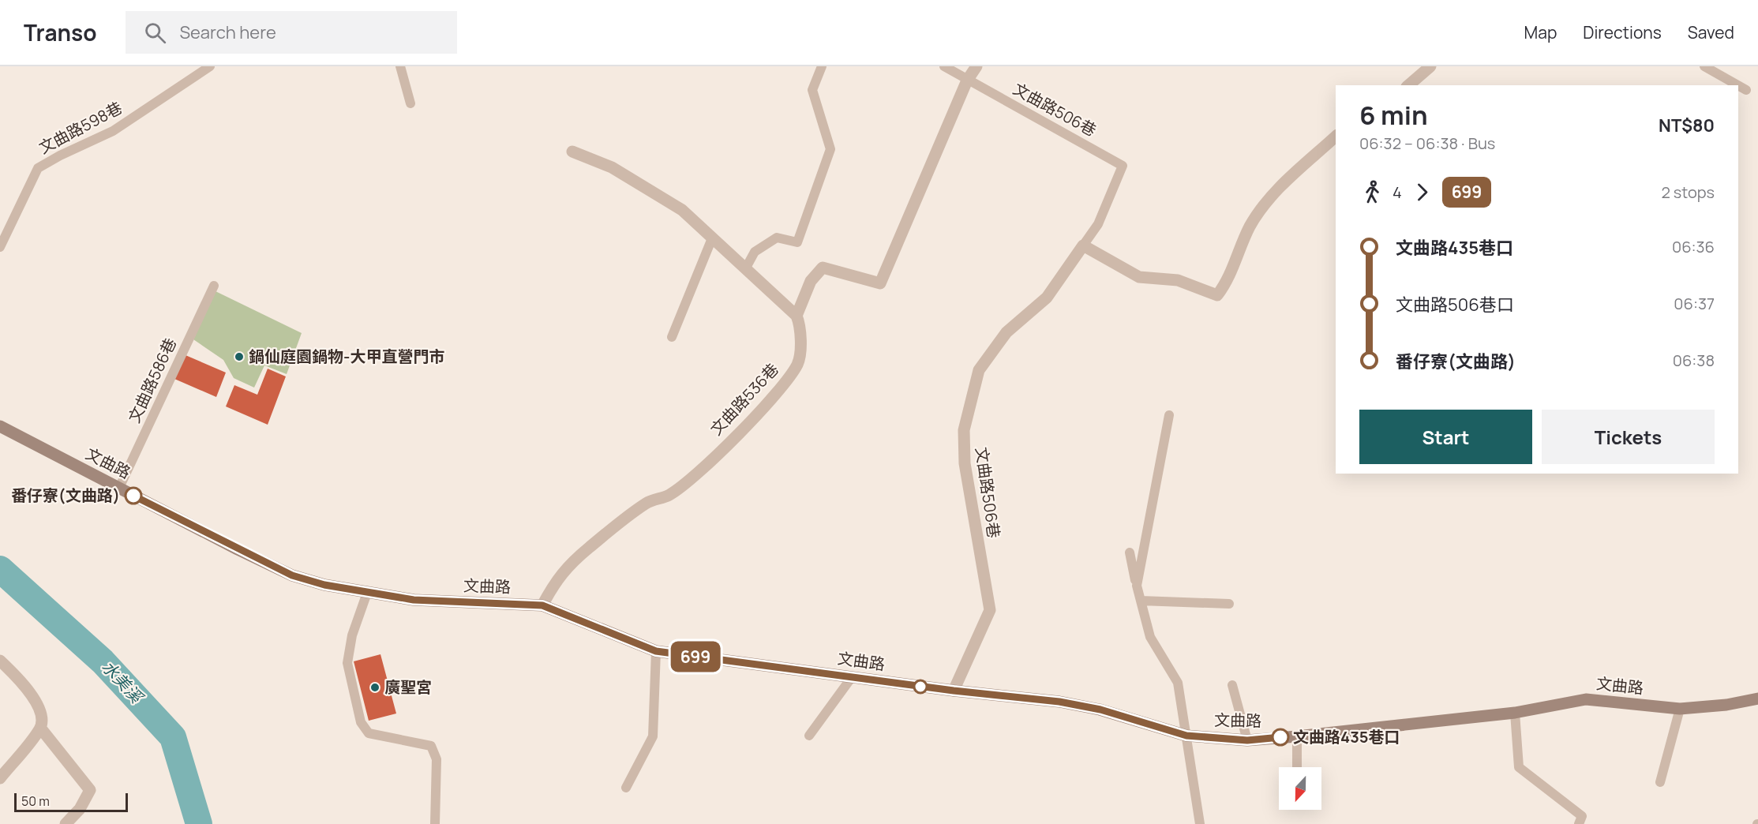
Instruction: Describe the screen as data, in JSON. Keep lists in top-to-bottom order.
{
  "streets": {
    "street": ["文曲路506巷", "文曲路536巷", "文曲路"],
    "lane": ["文曲路598巷", "文曲路586巷"]
  },
  "crossings": [
    ["文曲路506巷", "文曲路"],
    ["文曲路586巷", "文曲路"],
    ["文曲路536巷", "文曲路"]
  ],
  "water": ["水美溪"],
  "places": [
    "鍋仙庭園鍋物-大甲直營門市",
    "番仔寮(文曲路)",
    "廣聖宮",
    "文曲路435巷口"
  ],
  "lines": ["bus line 699"],
  "scale_bar": "50 m",
  "north": "bottom",
  "page": {
    "header": "Transo",
    "search": "Search here",
    "nav": ["Map", "Directions", "Saved"],
    "on_map": "699",
    "heading": ["6 min", "06:32 – 06:38 · Bus", "NT$80"],
    "legs": ["4", "699", "2 stops"],
    "list": [
      {
        "name": "文曲路435巷口",
        "value": "06:36"
      },
      {
        "name": "文曲路506巷口",
        "value": "06:37"
      },
      {
        "name": "番仔寮(文曲路)",
        "value": "06:38"
      }
    ],
    "buttons": ["Start", "Tickets"],
    "scale": "50 m"
  }
}
